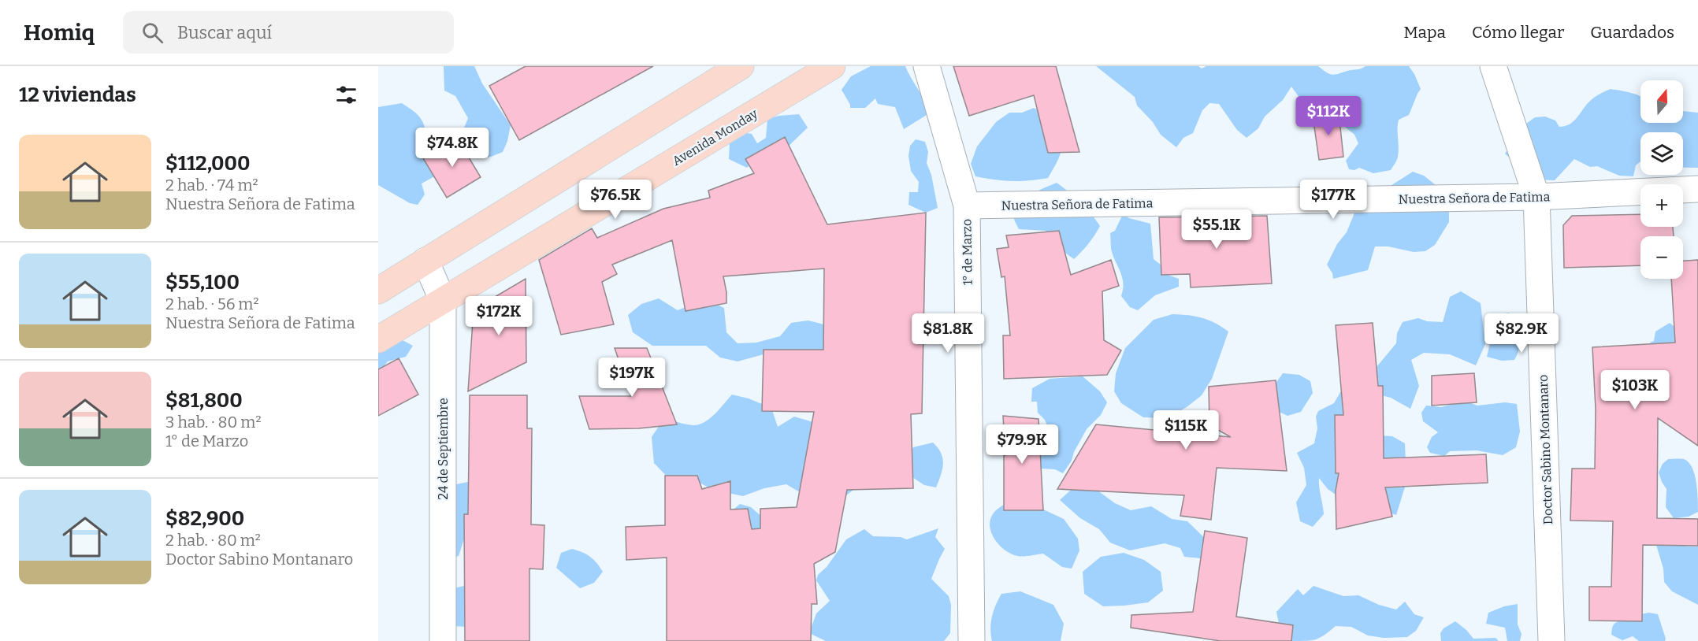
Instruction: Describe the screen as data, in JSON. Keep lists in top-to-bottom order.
{
  "streets": {
    "main road": ["Avenida Monday"],
    "street": [
      "Nuestra Señora de Fatima",
      "1° de Marzo",
      "24 de Septiembre",
      "Doctor Sabino Montanaro"
    ]
  },
  "crossings": [
    ["Avenida Monday", "24 de Septiembre"],
    ["Nuestra Señora de Fatima", "1° de Marzo"],
    ["Nuestra Señora de Fatima", "Doctor Sabino Montanaro"]
  ],
  "north": "top",
  "page": {
    "header": "Homiq",
    "search": "Buscar aquí",
    "nav": ["Mapa", "Cómo llegar", "Guardados"],
    "heading": "12 viviendas",
    "map_buttons": ["+", "−"],
    "price": [
      "$112K",
      "$74.8K",
      "$76.5K",
      "$177K",
      "$55.1K",
      "$172K",
      "$81.8K",
      "$82.9K",
      "$197K",
      "$103K",
      "$115K",
      "$79.9K"
    ],
    "list": [
      {
        "name": "$112,000",
        "note": "2 hab. · 74 m² · Nuestra Señora de Fatima"
      },
      {
        "name": "$55,100",
        "note": "2 hab. · 56 m² · Nuestra Señora de Fatima"
      },
      {
        "name": "$81,800",
        "note": "3 hab. · 80 m² · 1° de Marzo"
      },
      {
        "name": "$82,900",
        "note": "2 hab. · 80 m² · Doctor Sabino Montanaro"
      }
    ]
  }
}
